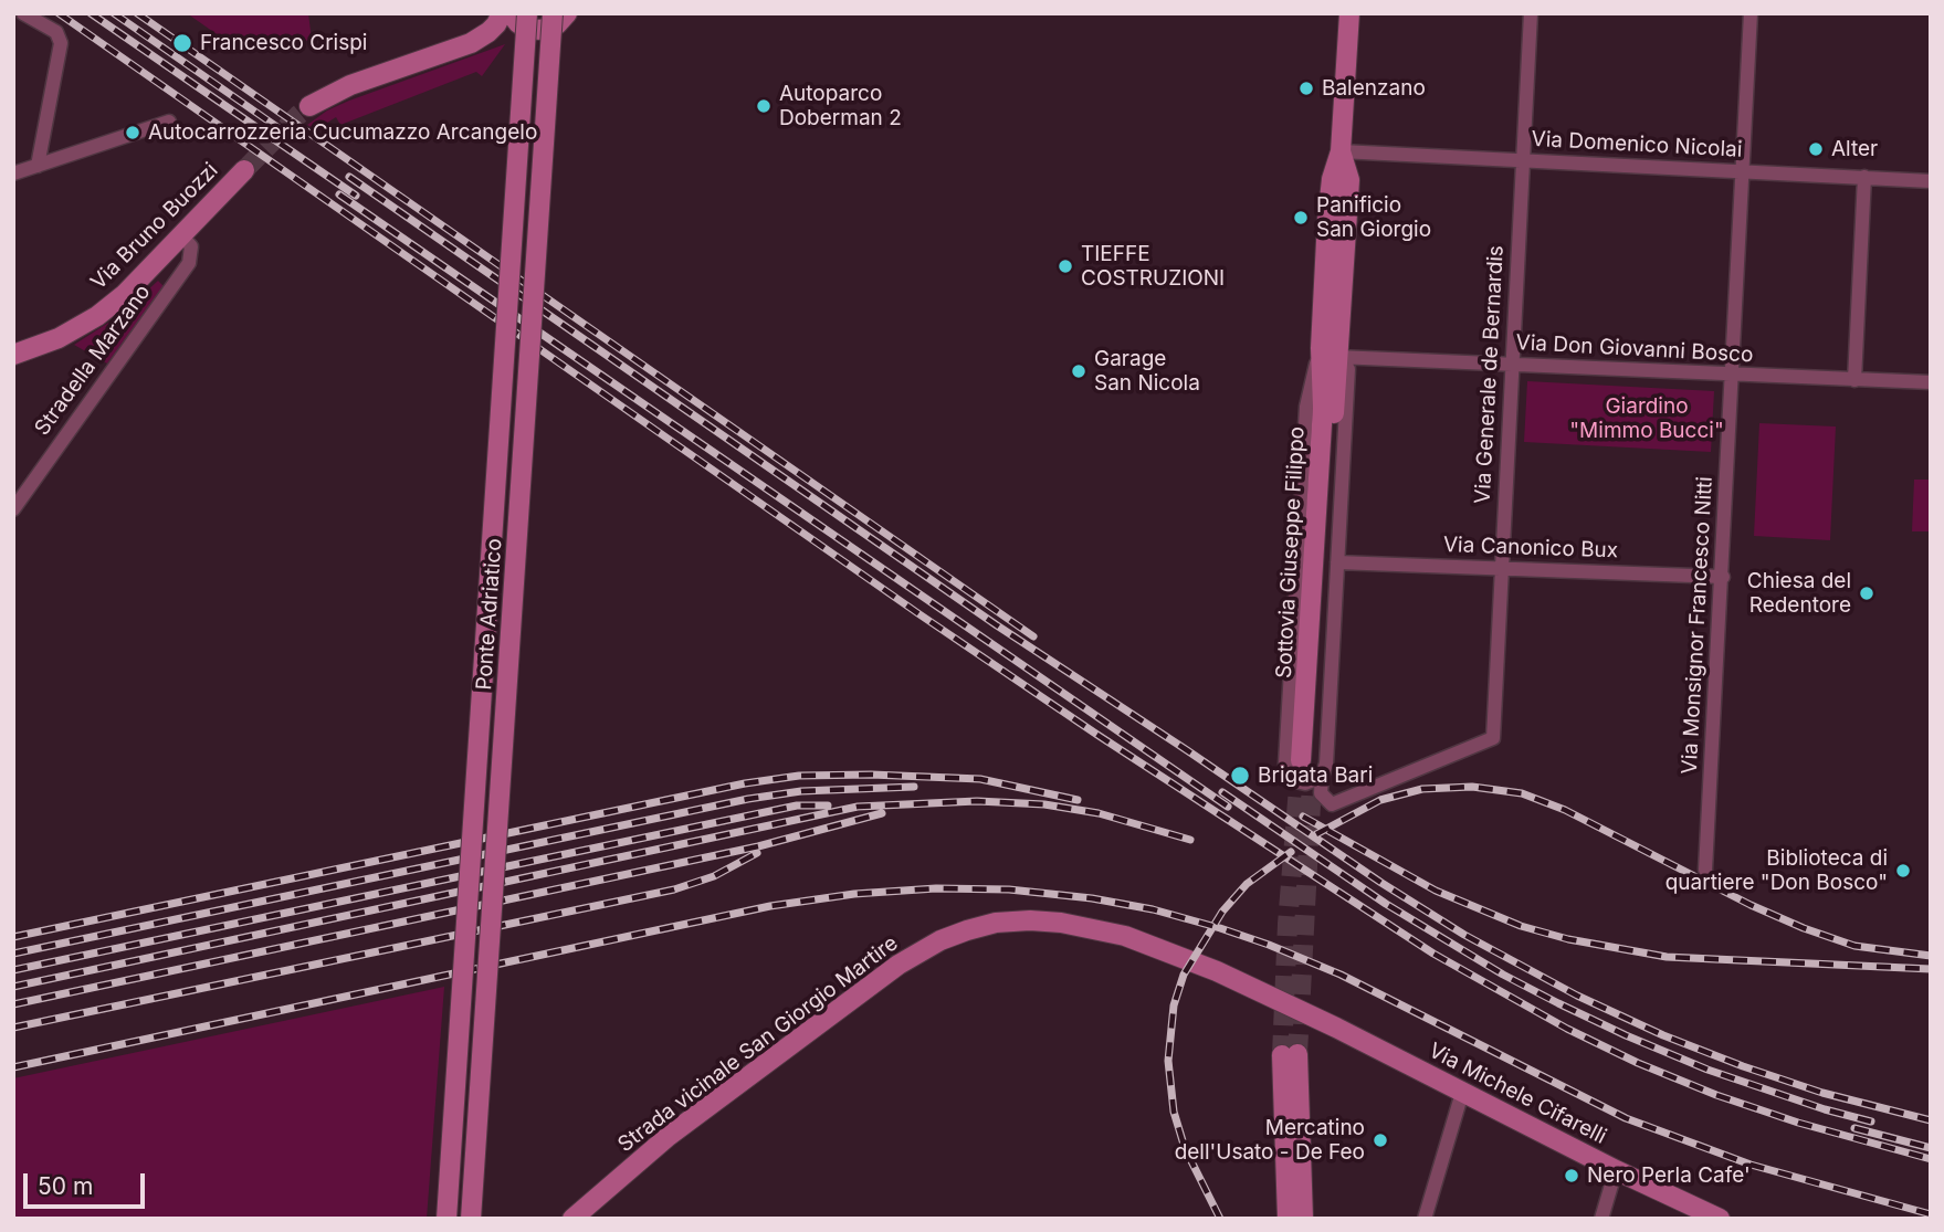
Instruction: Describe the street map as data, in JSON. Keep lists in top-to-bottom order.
{
  "streets": {
    "main road": [
      "Via Bruno Buozzi",
      "Sottovia Giuseppe Filippo",
      "Ponte Adriatico",
      "Strada vicinale San Giorgio Martire",
      "Via Michele Cifarelli"
    ],
    "street": [
      "Via Domenico Nicolai",
      "Via Don Giovanni Bosco",
      "Stradella Marzano",
      "Via Generale de Bernardis",
      "Via Canonico Bux",
      "Via Monsignor Francesco Nitti"
    ]
  },
  "crossings": [
    ["Via Domenico Nicolai", "Via Generale de Bernardis"],
    ["Via Domenico Nicolai", "Sottovia Giuseppe Filippo"],
    ["Via Domenico Nicolai", "Via Monsignor Francesco Nitti"],
    ["Via Bruno Buozzi", "Stradella Marzano"],
    ["Via Don Giovanni Bosco", "Via Generale de Bernardis"],
    ["Via Don Giovanni Bosco", "Sottovia Giuseppe Filippo"],
    ["Via Don Giovanni Bosco", "Via Monsignor Francesco Nitti"],
    ["Via Generale de Bernardis", "Via Canonico Bux"],
    ["Via Generale de Bernardis", "Sottovia Giuseppe Filippo"],
    ["Via Canonico Bux", "Via Monsignor Francesco Nitti"],
    ["Strada vicinale San Giorgio Martire", "Via Michele Cifarelli"]
  ],
  "parks": ["Giardino \"Mimmo Bucci\""],
  "places": [
    "Francesco Crispi",
    "Balenzano",
    "Autoparco Doberman 2",
    "Autocarrozzeria Cucumazzo Arcangelo",
    "Alter",
    "Panificio San Giorgio",
    "TIEFFE COSTRUZIONI",
    "Garage San Nicola",
    "Chiesa del Redentore",
    "Brigata Bari",
    "Biblioteca di quartiere \"Don Bosco\"",
    "Mercatino dell'Usato - De Feo",
    "Nero Perla Cafe'"
  ],
  "scale_bar": "50 m"
}
